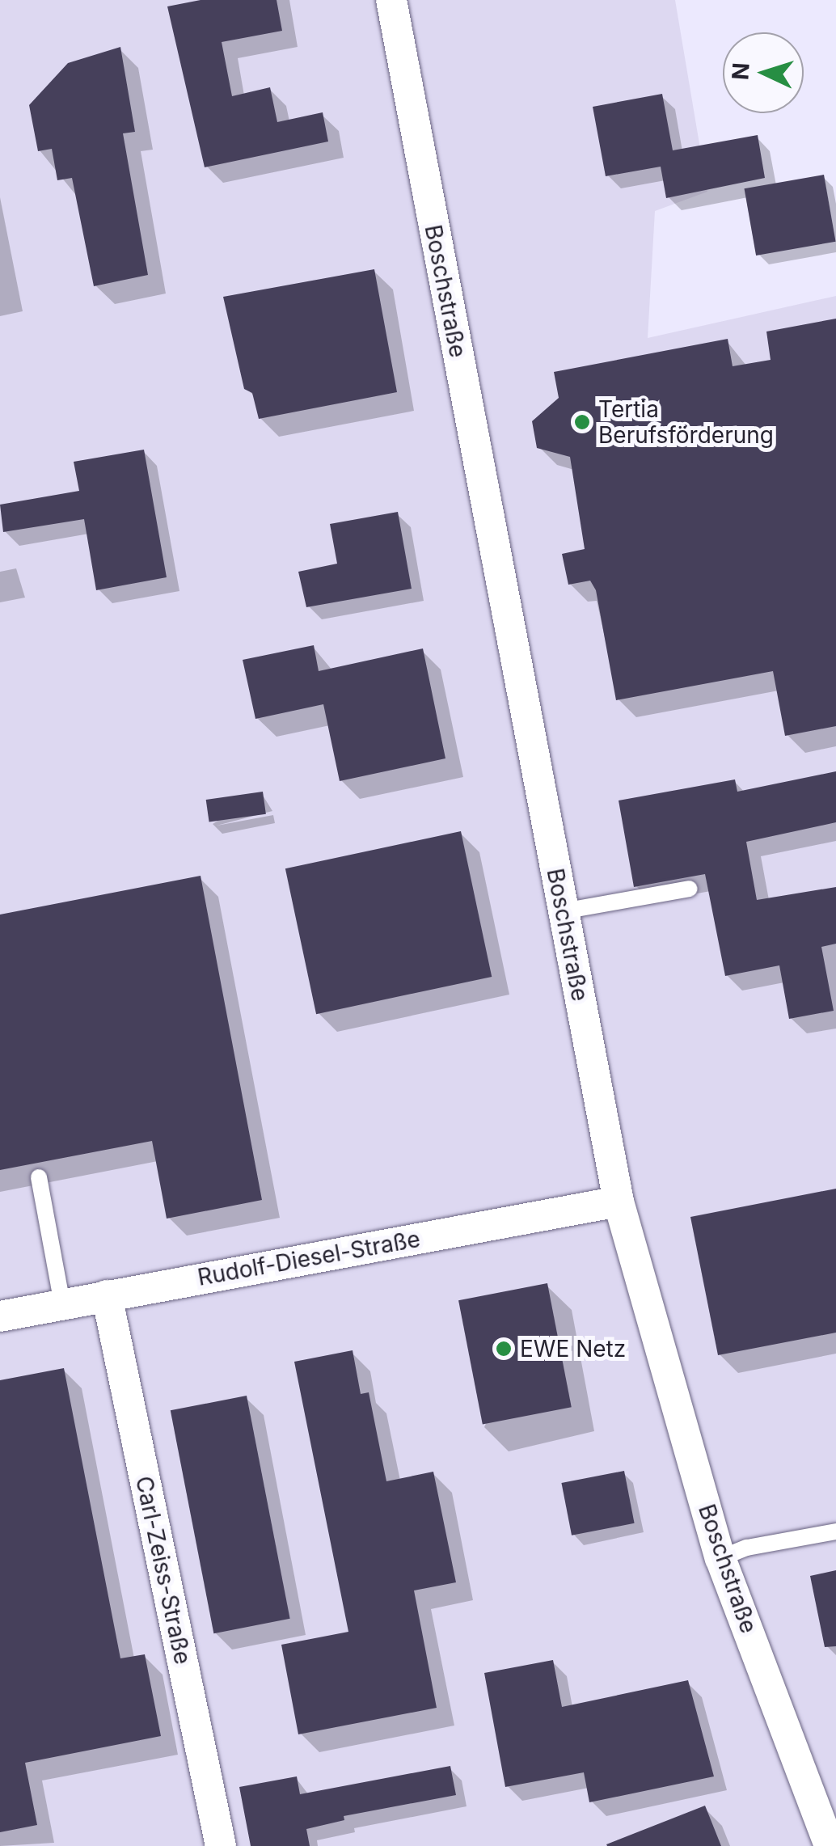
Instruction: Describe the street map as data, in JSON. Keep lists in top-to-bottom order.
{
  "streets": {
    "street": ["Boschstraße", "Rudolf-Diesel-Straße", "Carl-Zeiss-Straße"]
  },
  "crossings": [
    ["Boschstraße", "Rudolf-Diesel-Straße"],
    ["Rudolf-Diesel-Straße", "Carl-Zeiss-Straße"]
  ],
  "places": ["Tertia Berufsförderung", "EWE Netz"],
  "north": "left"
}
